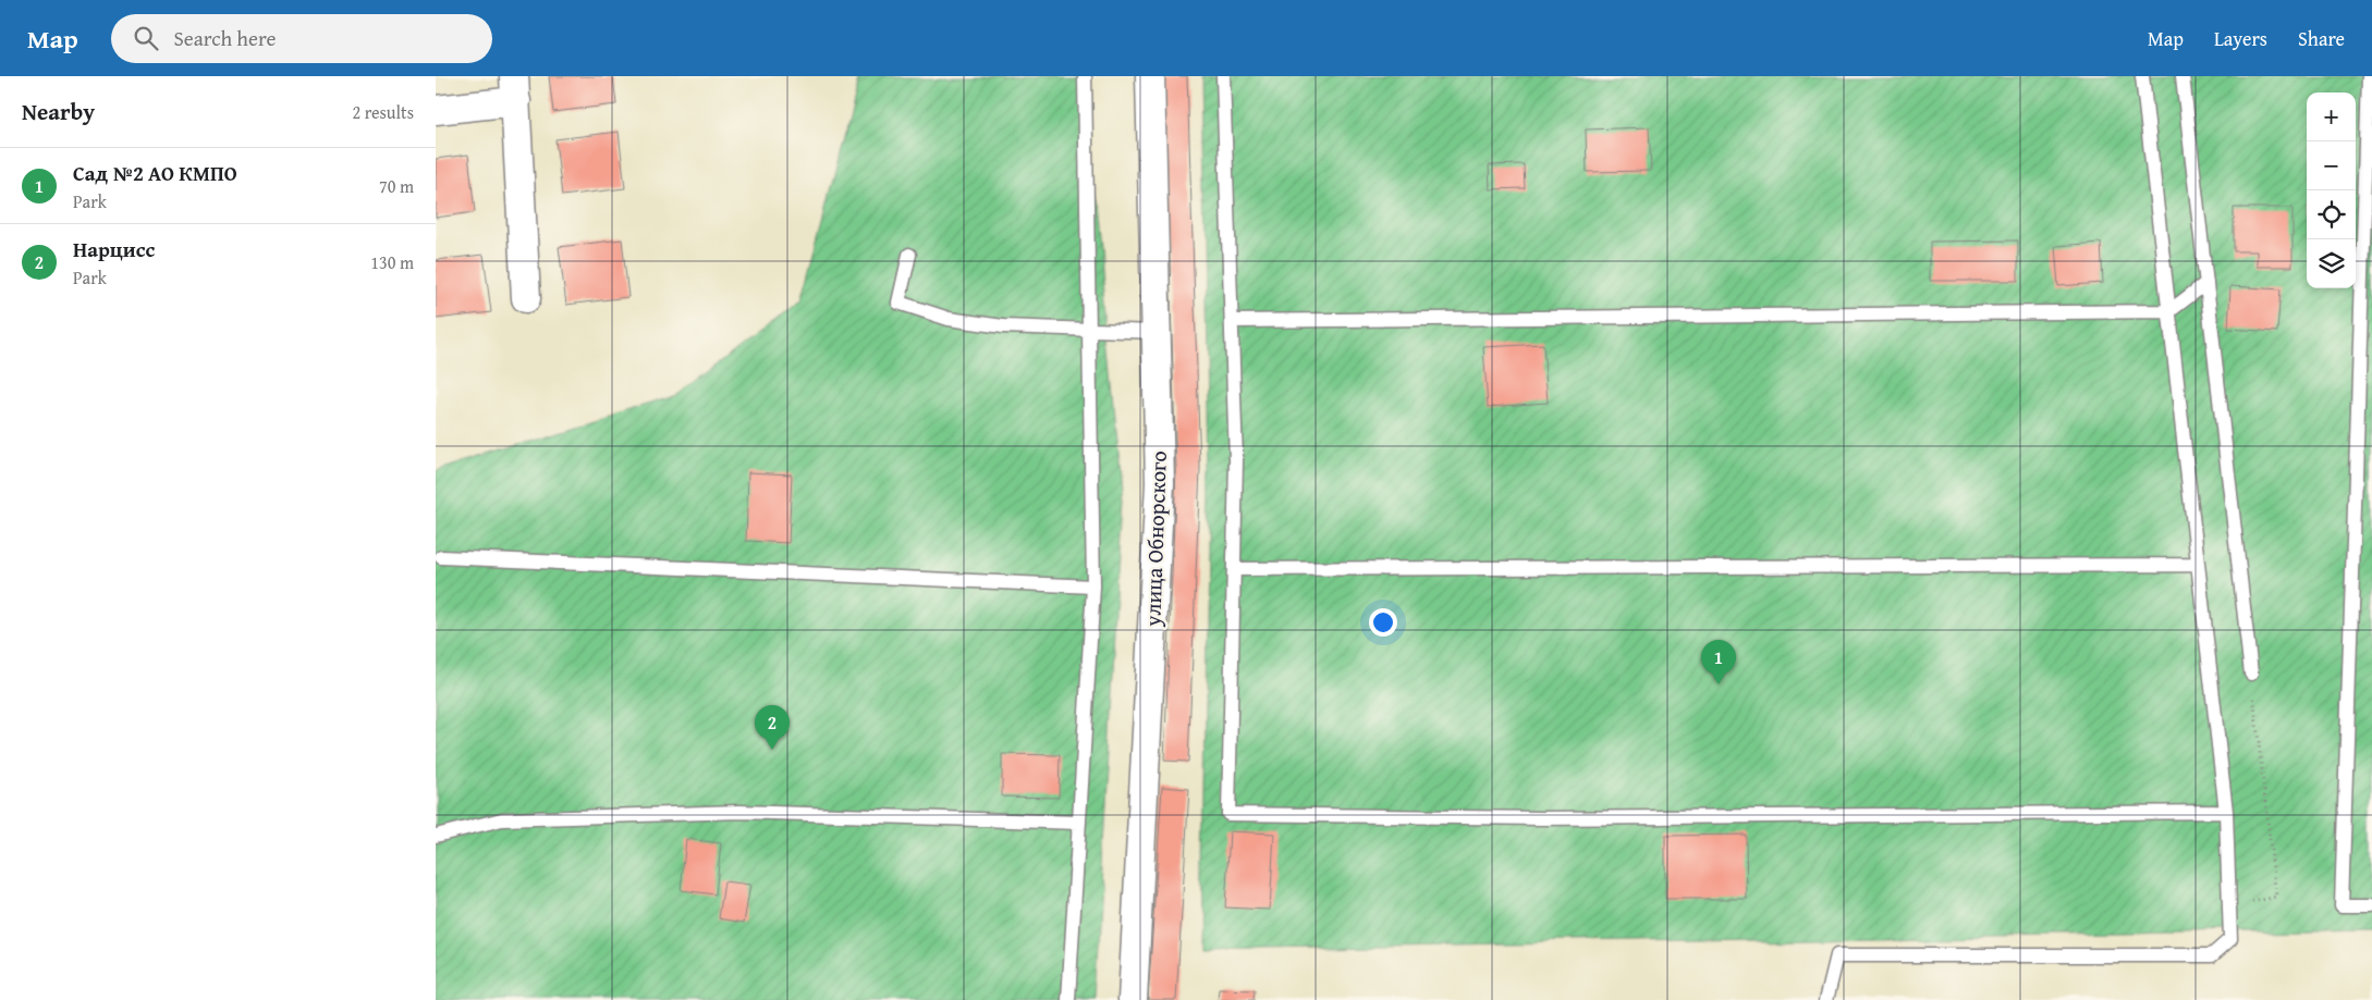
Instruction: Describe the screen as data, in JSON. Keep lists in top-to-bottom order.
{
  "streets": {
    "street": ["улица Обнорского"]
  },
  "page": {
    "header": "Map",
    "search": "Search here",
    "nav": ["Map", "Layers", "Share"],
    "heading": ["Nearby", "2 results"],
    "map_buttons": ["+", "−"],
    "list": [
      {
        "mark": "1",
        "name": "Сад №2 АО КМПО",
        "note": "Park",
        "value": "70 m"
      },
      {
        "mark": "2",
        "name": "Нарцисс",
        "note": "Park",
        "value": "130 m"
      }
    ],
    "pins": ["1", "2"]
  }
}
